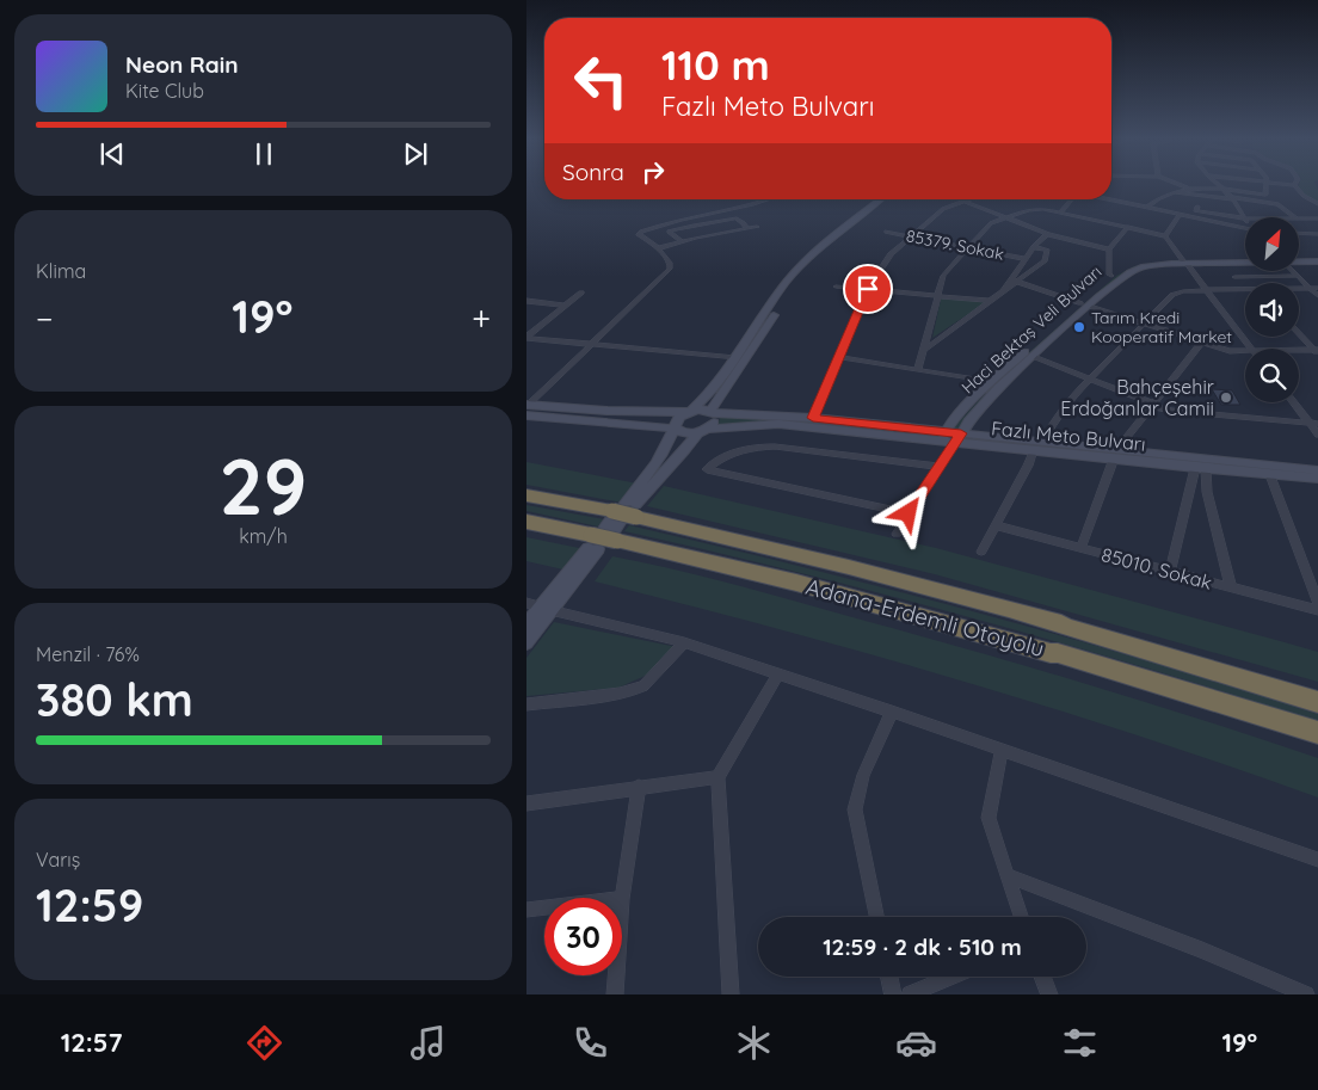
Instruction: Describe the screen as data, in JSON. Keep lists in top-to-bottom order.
{
  "streets": {
    "highway": ["Adana-Erdemli Otoyolu"],
    "main road": ["Haci Bektaş Veli Bulvarı", "Fazlı Meto Bulvarı"],
    "street": ["85379. Sokak", "85010. Sokak"]
  },
  "crossings": [
    ["Haci Bektaş Veli Bulvarı", "Fazlı Meto Bulvarı"]
  ],
  "places": ["Tarım Kredi Kooperatif Market", "Bahçeşehir Erdoğanlar Camii"],
  "north": "top right",
  "page": {
    "turn": ["110 m", "Fazlı Meto Bulvarı"],
    "song": ["Neon Rain", "Kite Club"],
    "then": "Sonra",
    "tile": [
      "Klima",
      ["29", "km/h"],
      ["Menzil · 76%", "380 km"],
      ["Varış", "12:59"]
    ],
    "heat": ["−", "19°", "+"],
    "limit": "30",
    "trip": "12:59 · 2 dk · 510 m",
    "tabs": ["12:57", "19°"]
  }
}
